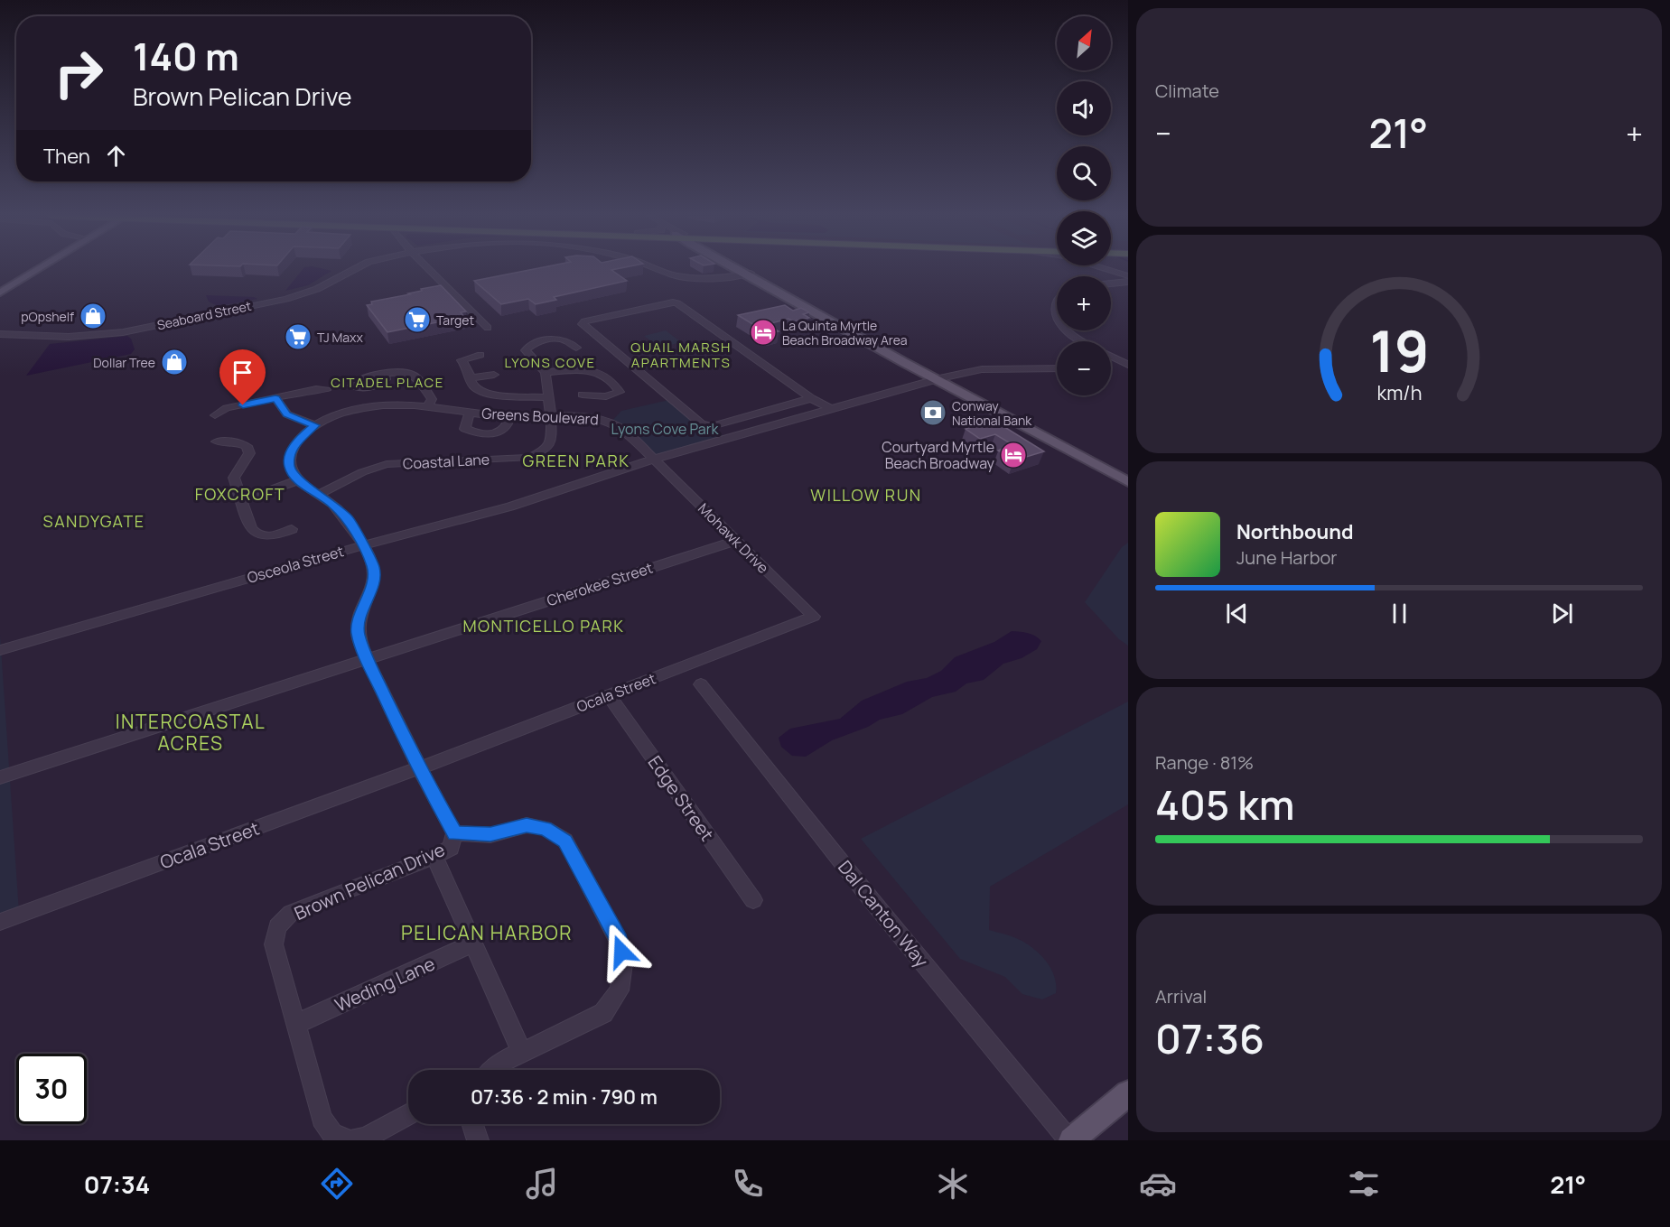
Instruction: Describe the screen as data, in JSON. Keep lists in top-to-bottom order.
{
  "streets": {
    "street": [
      "Seaboard Street",
      "Greens Boulevard",
      "Coastal Lane",
      "Mohawk Drive",
      "Osceola Street",
      "Cherokee Street",
      "Ocala Street",
      "Edge Street",
      "Brown Pelican Drive",
      "Dal Canton Way",
      "Weding Lane"
    ]
  },
  "crossings": [
    ["Greens Boulevard", "Coastal Lane"],
    ["Greens Boulevard", "Mohawk Drive"],
    ["Greens Boulevard", "Osceola Street"],
    ["Mohawk Drive", "Osceola Street"],
    ["Mohawk Drive", "Cherokee Street"],
    ["Mohawk Drive", "Ocala Street"],
    ["Ocala Street", "Edge Street"],
    ["Ocala Street", "Brown Pelican Drive"],
    ["Brown Pelican Drive", "Weding Lane"]
  ],
  "districts": [
    "QUAIL MARSH APARTMENTS",
    "LYONS COVE",
    "CITADEL PLACE",
    "GREEN PARK",
    "FOXCROFT",
    "WILLOW RUN",
    "SANDYGATE",
    "MONTICELLO PARK",
    "INTERCOASTAL ACRES",
    "PELICAN HARBOR"
  ],
  "parks": ["Lyons Cove Park"],
  "places": {
    "shop": ["pOpshelf", "Dollar Tree"],
    "supermarket": ["Target", "TJ Maxx"],
    "hotel": ["La Quinta Myrtle Beach Broadway Area", "Courtyard Myrtle Beach Broadway"],
    "bank": ["Conway National Bank"]
  },
  "north": "top right",
  "page": {
    "tile": [
      "Climate",
      ["Range · 81%", "405 km"],
      ["Arrival", "07:36"]
    ],
    "map_buttons": ["+", "−"],
    "turn": ["140 m", "Brown Pelican Drive"],
    "heat": ["−", "21°", "+"],
    "then": "Then",
    "song": ["Northbound", "June Harbor"],
    "limit": "30",
    "trip": "07:36 · 2 min · 790 m",
    "tabs": ["07:34", "21°"],
    "gauge": ["19", "km/h"]
  }
}
